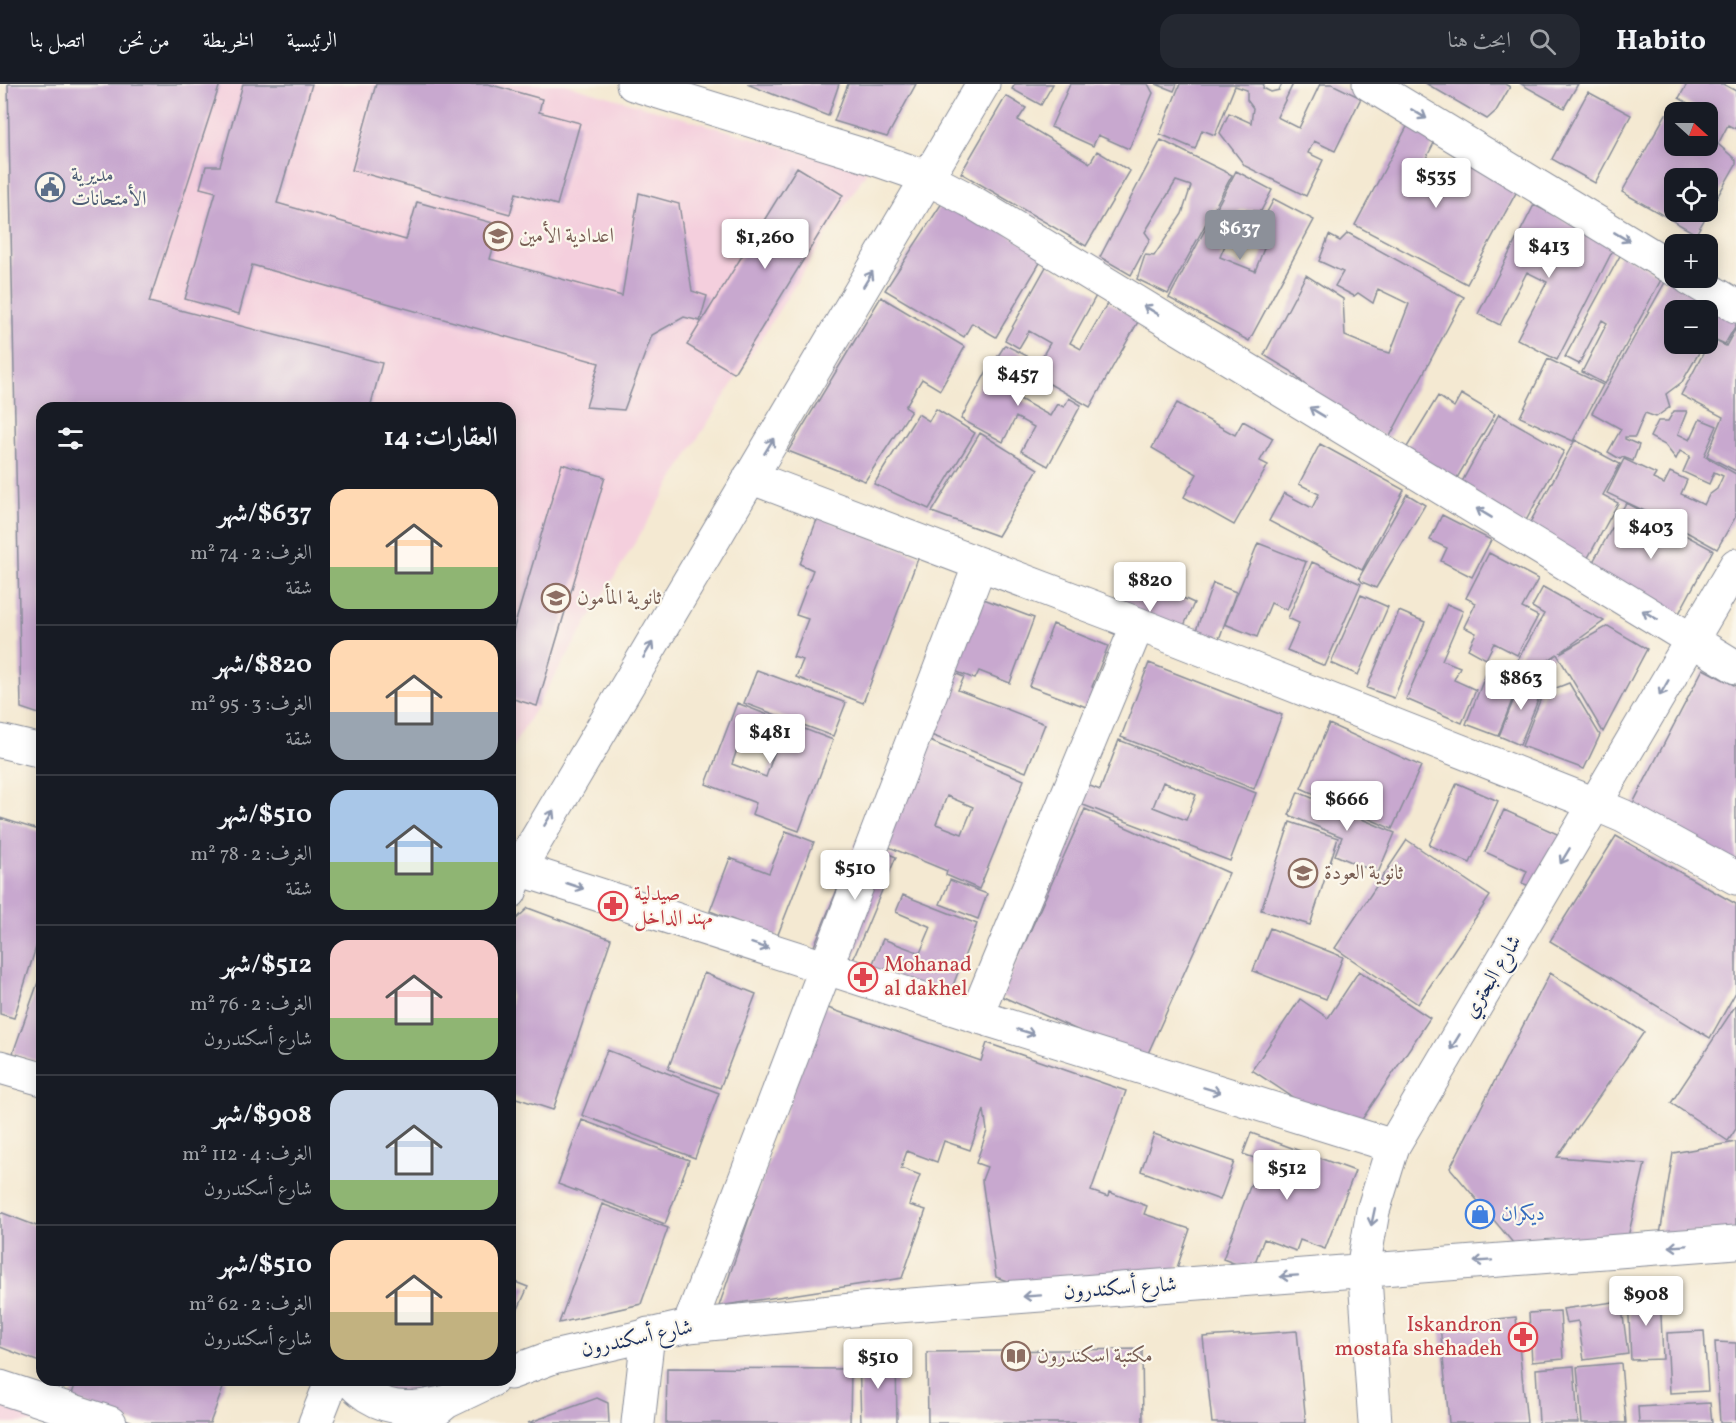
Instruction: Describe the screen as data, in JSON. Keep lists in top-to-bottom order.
{
  "streets": {
    "street": ["شارع البحتري", "شارع أسكندرون"]
  },
  "crossings": [
    ["شارع البحتري", "شارع أسكندرون"]
  ],
  "one_way": ["شارع البحتري"],
  "places": {
    "public building": ["مديرية الأمتحانات"],
    "school or university": ["اعدادية الأمين", "ثانوية المأمون", "ثانوية العودة"],
    "pharmacy": ["صيدلية مهند الداخل", "Mohanad al dakhel", "Iskandron mostafa shehadeh"],
    "shop": ["ديكران"],
    "library": ["مكتبة اسكندرون"]
  },
  "north": "right",
  "page": {
    "header": "Habito",
    "search": "ابحث هنا",
    "nav": [
      "الرئيسية",
      "الخريطة",
      "من نحن",
      "اتصل بنا"
    ],
    "map_buttons": ["+", "−"],
    "price": [
      "$535",
      "$637",
      "$1,260",
      "$413",
      "$457",
      "$403",
      "$820",
      "$863",
      "$481",
      "$666",
      "$510",
      "$512",
      "$908",
      "$510"
    ],
    "heading": "العقارات: 14",
    "list": [
      {
        "name": "$637/شهر",
        "note": "الغرف: 2 · 74 m² · شقة"
      },
      {
        "name": "$820/شهر",
        "note": "الغرف: 3 · 95 m² · شقة"
      },
      {
        "name": "$510/شهر",
        "note": "الغرف: 2 · 78 m² · شقة"
      },
      {
        "name": "$512/شهر",
        "note": "الغرف: 2 · 76 m² · شارع أسكندرون"
      },
      {
        "name": "$908/شهر",
        "note": "الغرف: 4 · 112 m² · شارع أسكندرون"
      },
      {
        "name": "$510/شهر",
        "note": "الغرف: 2 · 62 m² · شارع أسكندرون"
      }
    ]
  }
}
